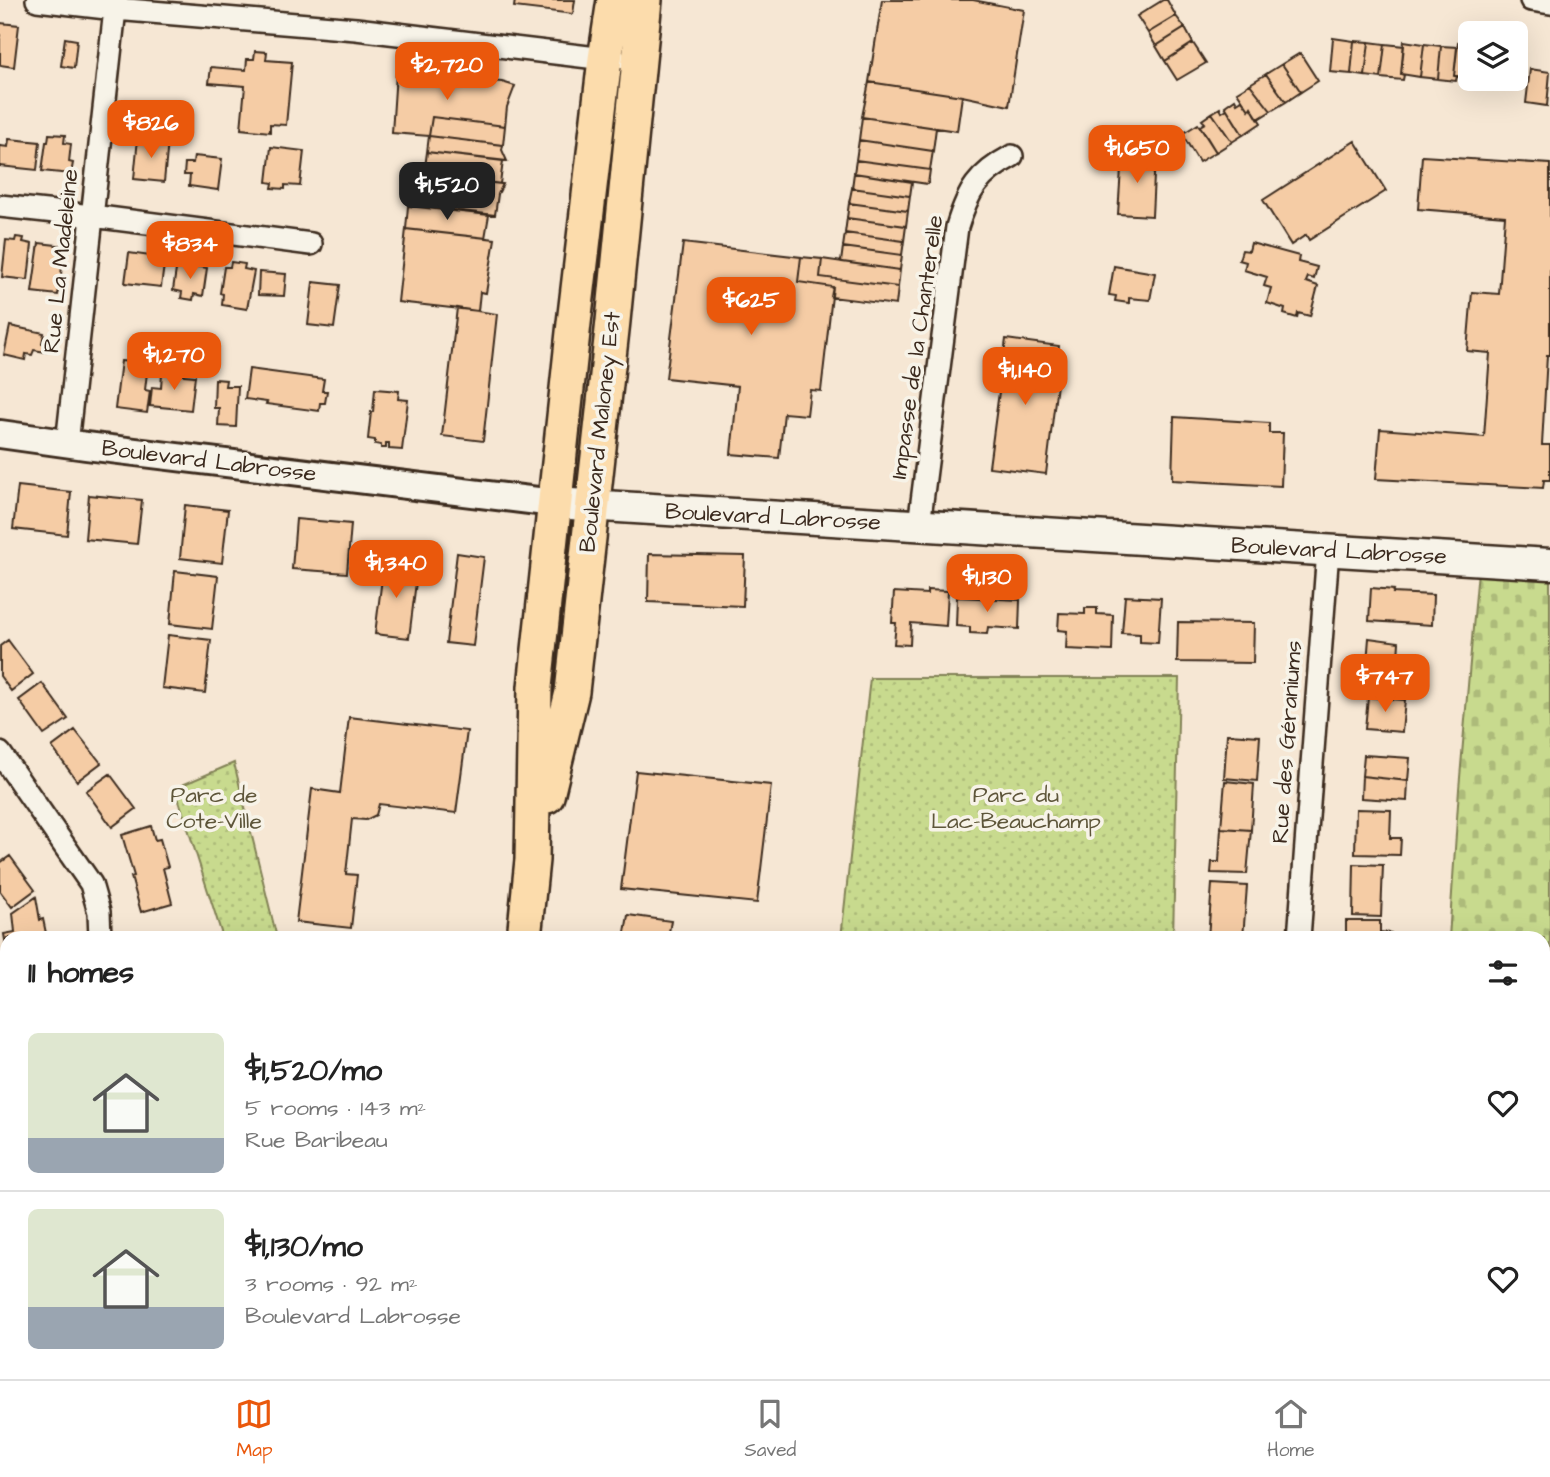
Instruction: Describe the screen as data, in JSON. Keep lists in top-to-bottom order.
{
  "streets": {
    "main road": ["Boulevard Maloney Est", "Boulevard Labrosse"],
    "street": ["Rue La Madeleine", "Impasse de la Chanterelle", "Rue des Géraniums"]
  },
  "crossings": [
    ["Rue La Madeleine", "Boulevard Labrosse"],
    ["Impasse de la Chanterelle", "Boulevard Labrosse"],
    ["Boulevard Maloney Est", "Boulevard Labrosse"],
    ["Boulevard Labrosse", "Rue des Géraniums"]
  ],
  "parks": ["Parc de Cote-Ville", "Parc du Lac-Beauchamp"],
  "page": {
    "price": [
      "$2,720",
      "$826",
      "$1,650",
      "$1,520",
      "$834",
      "$625",
      "$1,270",
      "$1,140",
      "$1,340",
      "$1,130",
      "$747"
    ],
    "heading": "11 homes",
    "list": [
      {
        "name": "$1,520/mo",
        "note": "5 rooms · 143 m² · Rue Baribeau"
      },
      {
        "name": "$1,130/mo",
        "note": "3 rooms · 92 m² · Boulevard Labrosse"
      }
    ],
    "tabs": ["Map", "Saved", "Home"]
  }
}
